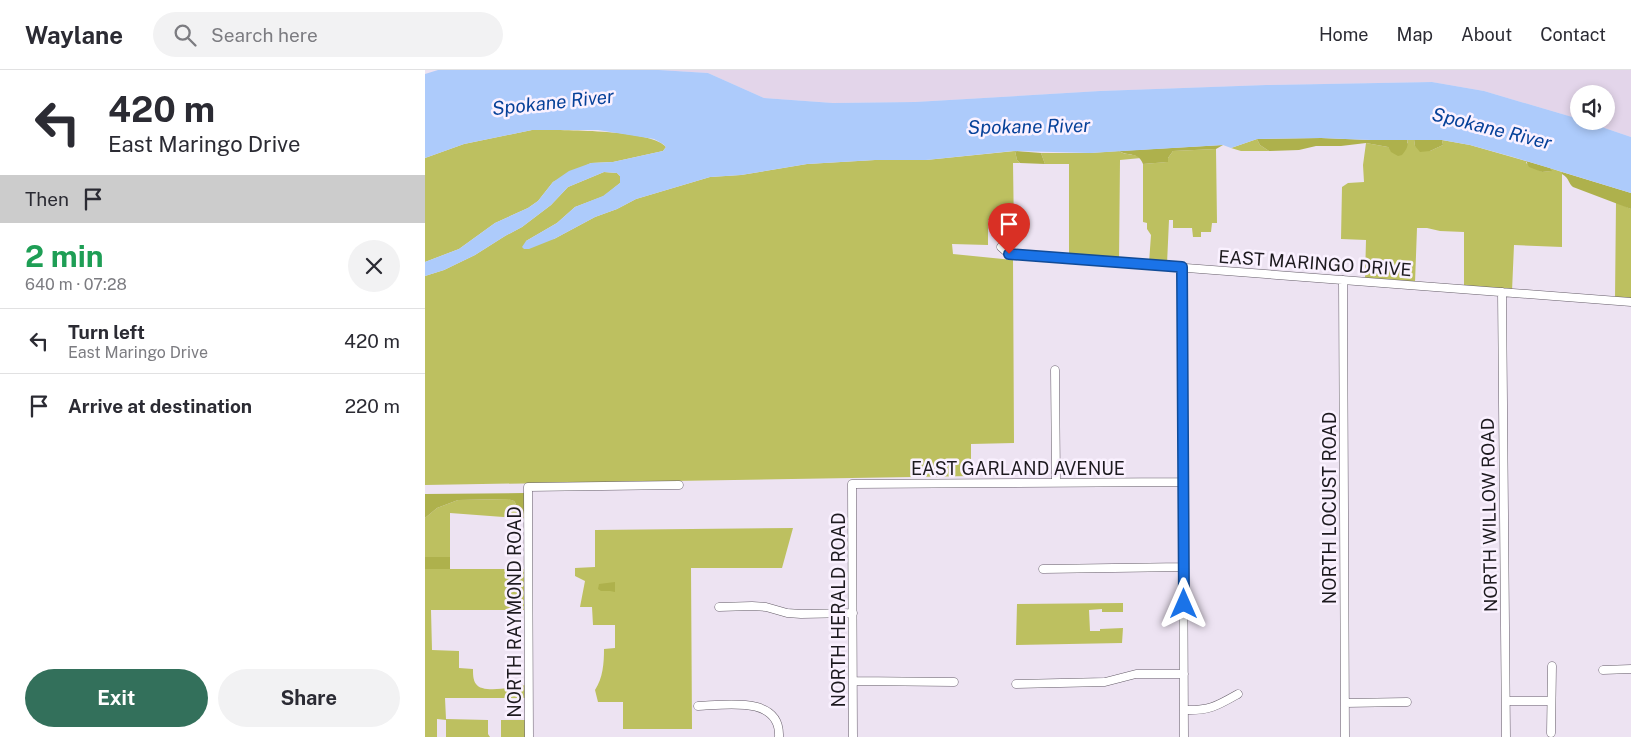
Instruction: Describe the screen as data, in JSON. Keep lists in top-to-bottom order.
{
  "streets": {
    "street": [
      "EAST MARINGO DRIVE",
      "EAST GARLAND AVENUE",
      "NORTH LOCUST ROAD",
      "NORTH WILLOW ROAD",
      "NORTH HERALD ROAD",
      "NORTH RAYMOND ROAD"
    ]
  },
  "crossings": [
    ["EAST MARINGO DRIVE", "NORTH LOCUST ROAD"],
    ["EAST MARINGO DRIVE", "NORTH WILLOW ROAD"],
    ["EAST GARLAND AVENUE", "NORTH HERALD ROAD"]
  ],
  "water": ["Spokane River"],
  "page": {
    "header": "Waylane",
    "search": "Search here",
    "nav": [
      "Home",
      "Map",
      "About",
      "Contact"
    ],
    "turn": ["420 m", "East Maringo Drive"],
    "then": "Then",
    "heading": ["2 min", "640 m · 07:28"],
    "list": [
      {
        "name": "Turn left",
        "note": "East Maringo Drive",
        "value": "420 m"
      },
      {
        "name": "Arrive at destination",
        "value": "220 m"
      }
    ],
    "buttons": ["Exit", "Share"]
  }
}
